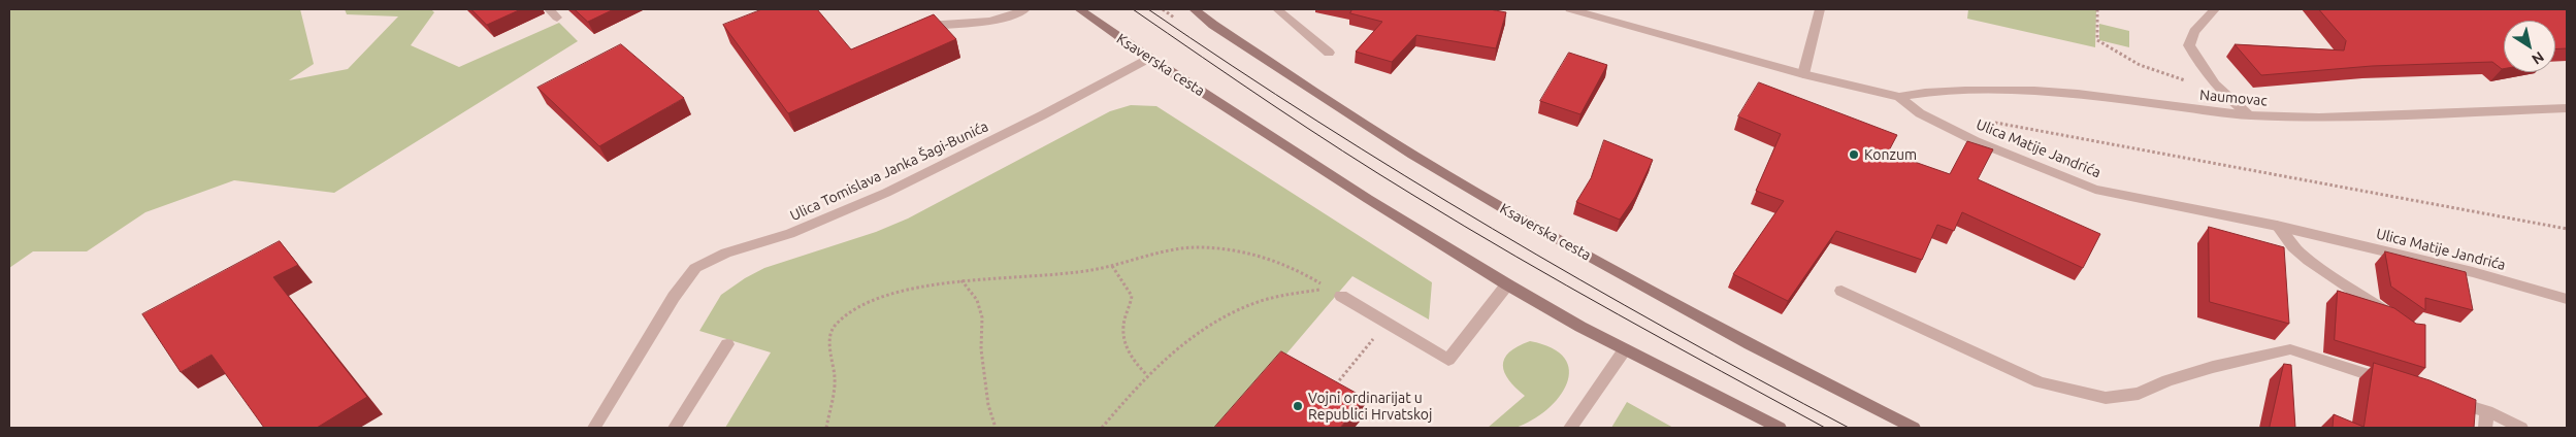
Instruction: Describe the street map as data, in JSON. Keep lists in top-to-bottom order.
{
  "streets": {
    "main road": ["Ksaverska cesta"],
    "street": ["Naumovac", "Ulica Matije Jandrića", "Ulica Tomislava Janka Šagi-Bunića"]
  },
  "crossings": [
    ["Ksaverska cesta", "Ulica Tomislava Janka Šagi-Bunića"],
    ["Naumovac", "Ulica Matije Jandrića"]
  ],
  "places": ["Konzum", "Vojni ordinarijat u Republici Hrvatskoj"],
  "north": "bottom right"
}
